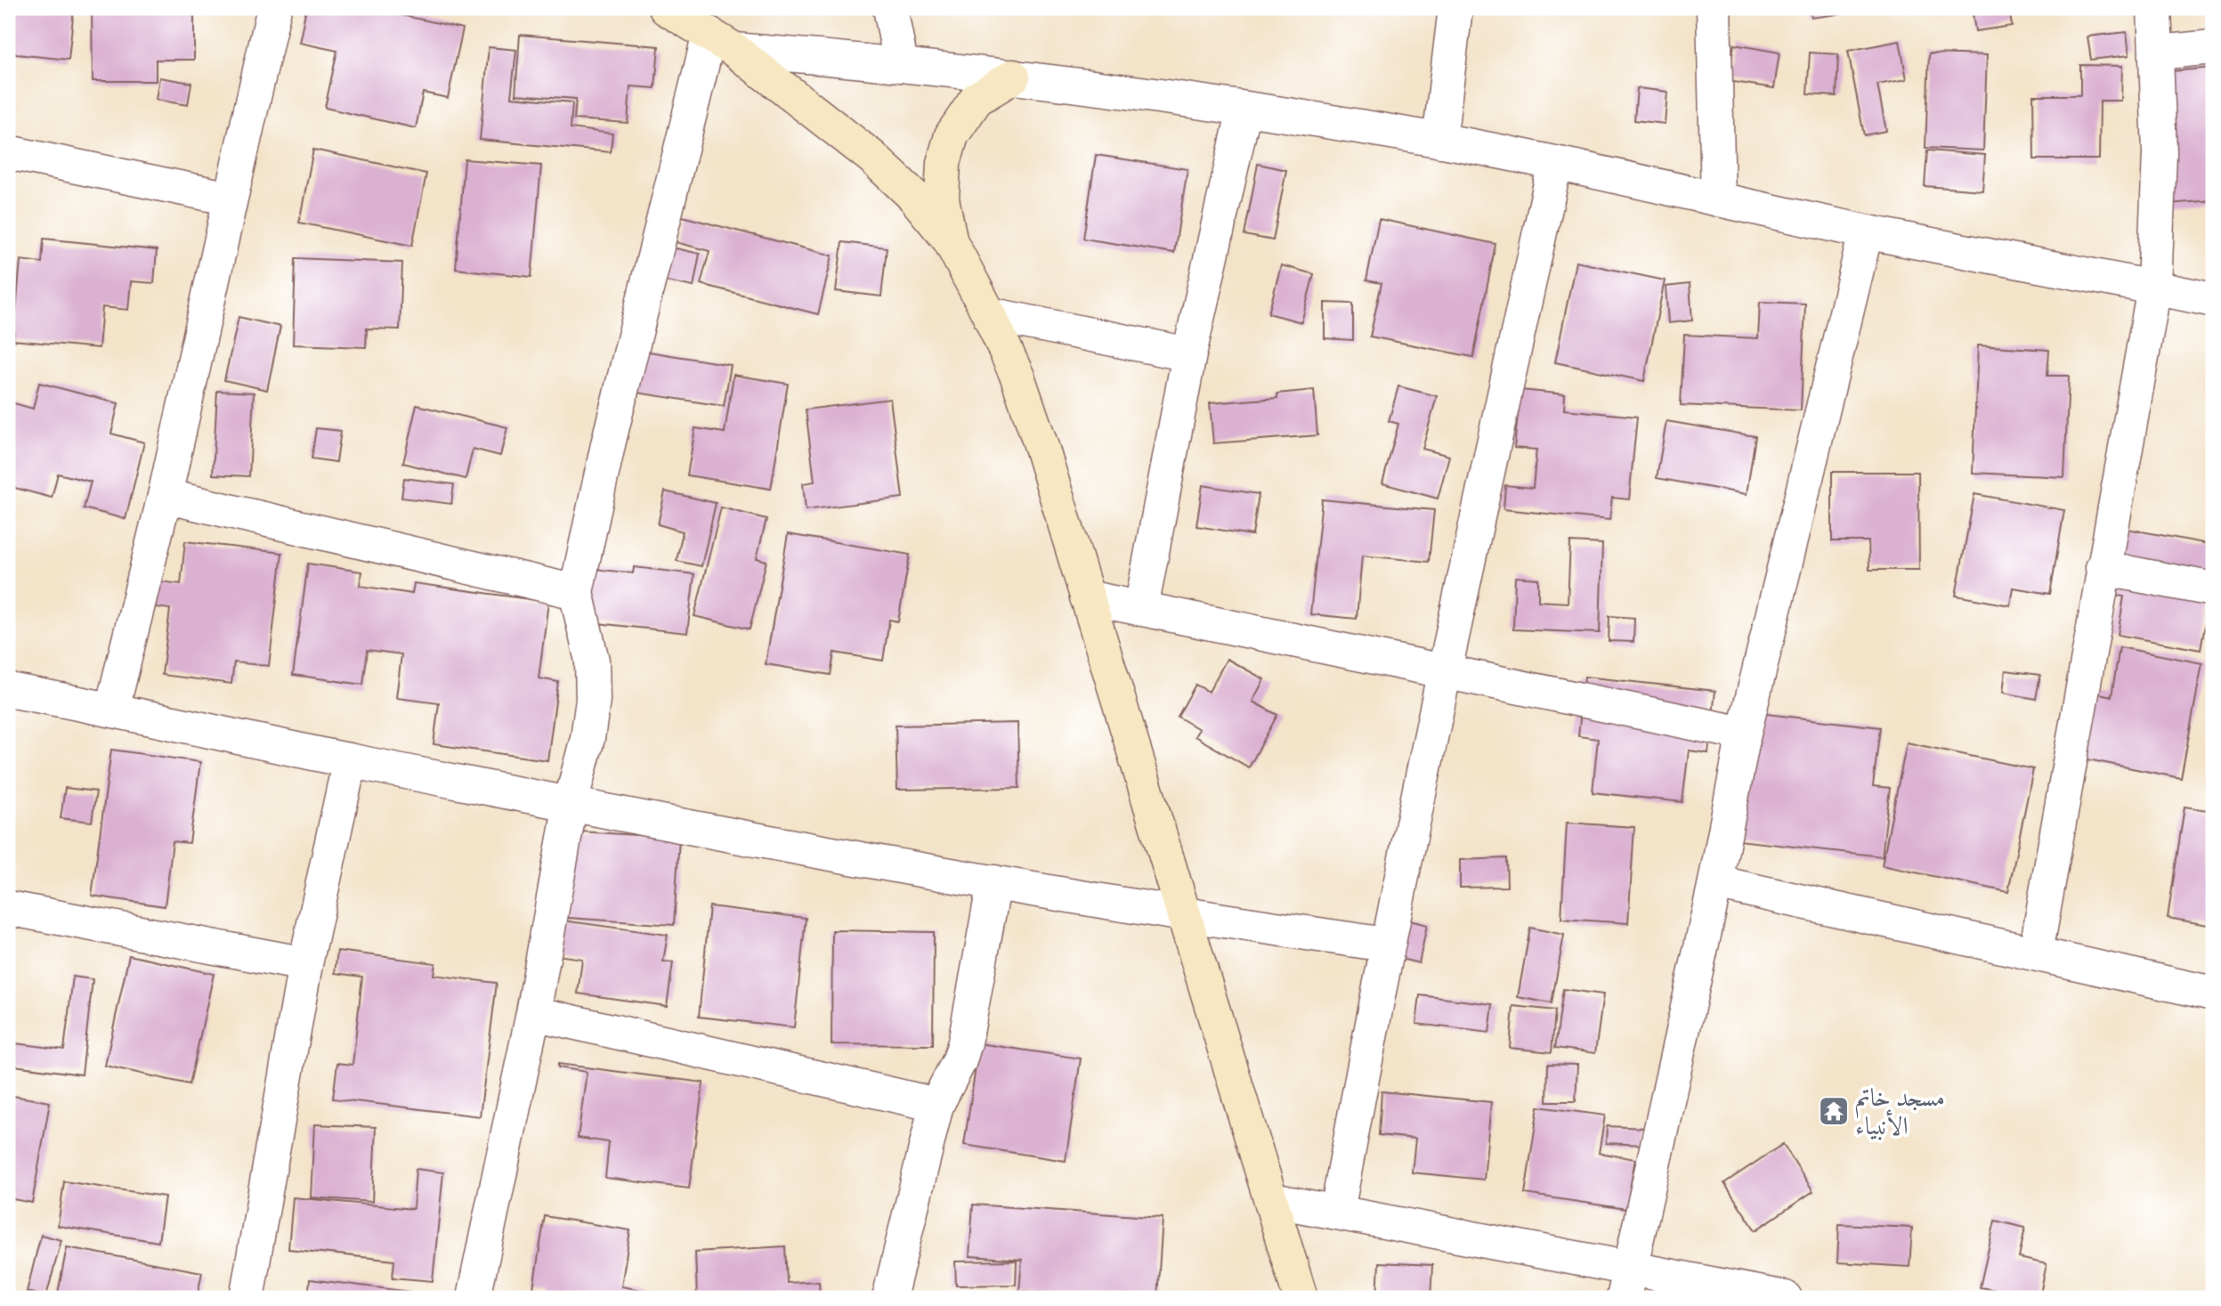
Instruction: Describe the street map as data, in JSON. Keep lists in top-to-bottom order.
{
  "places": {
    "temple": ["مسجد خاتم الأنبياء"]
  }
}
